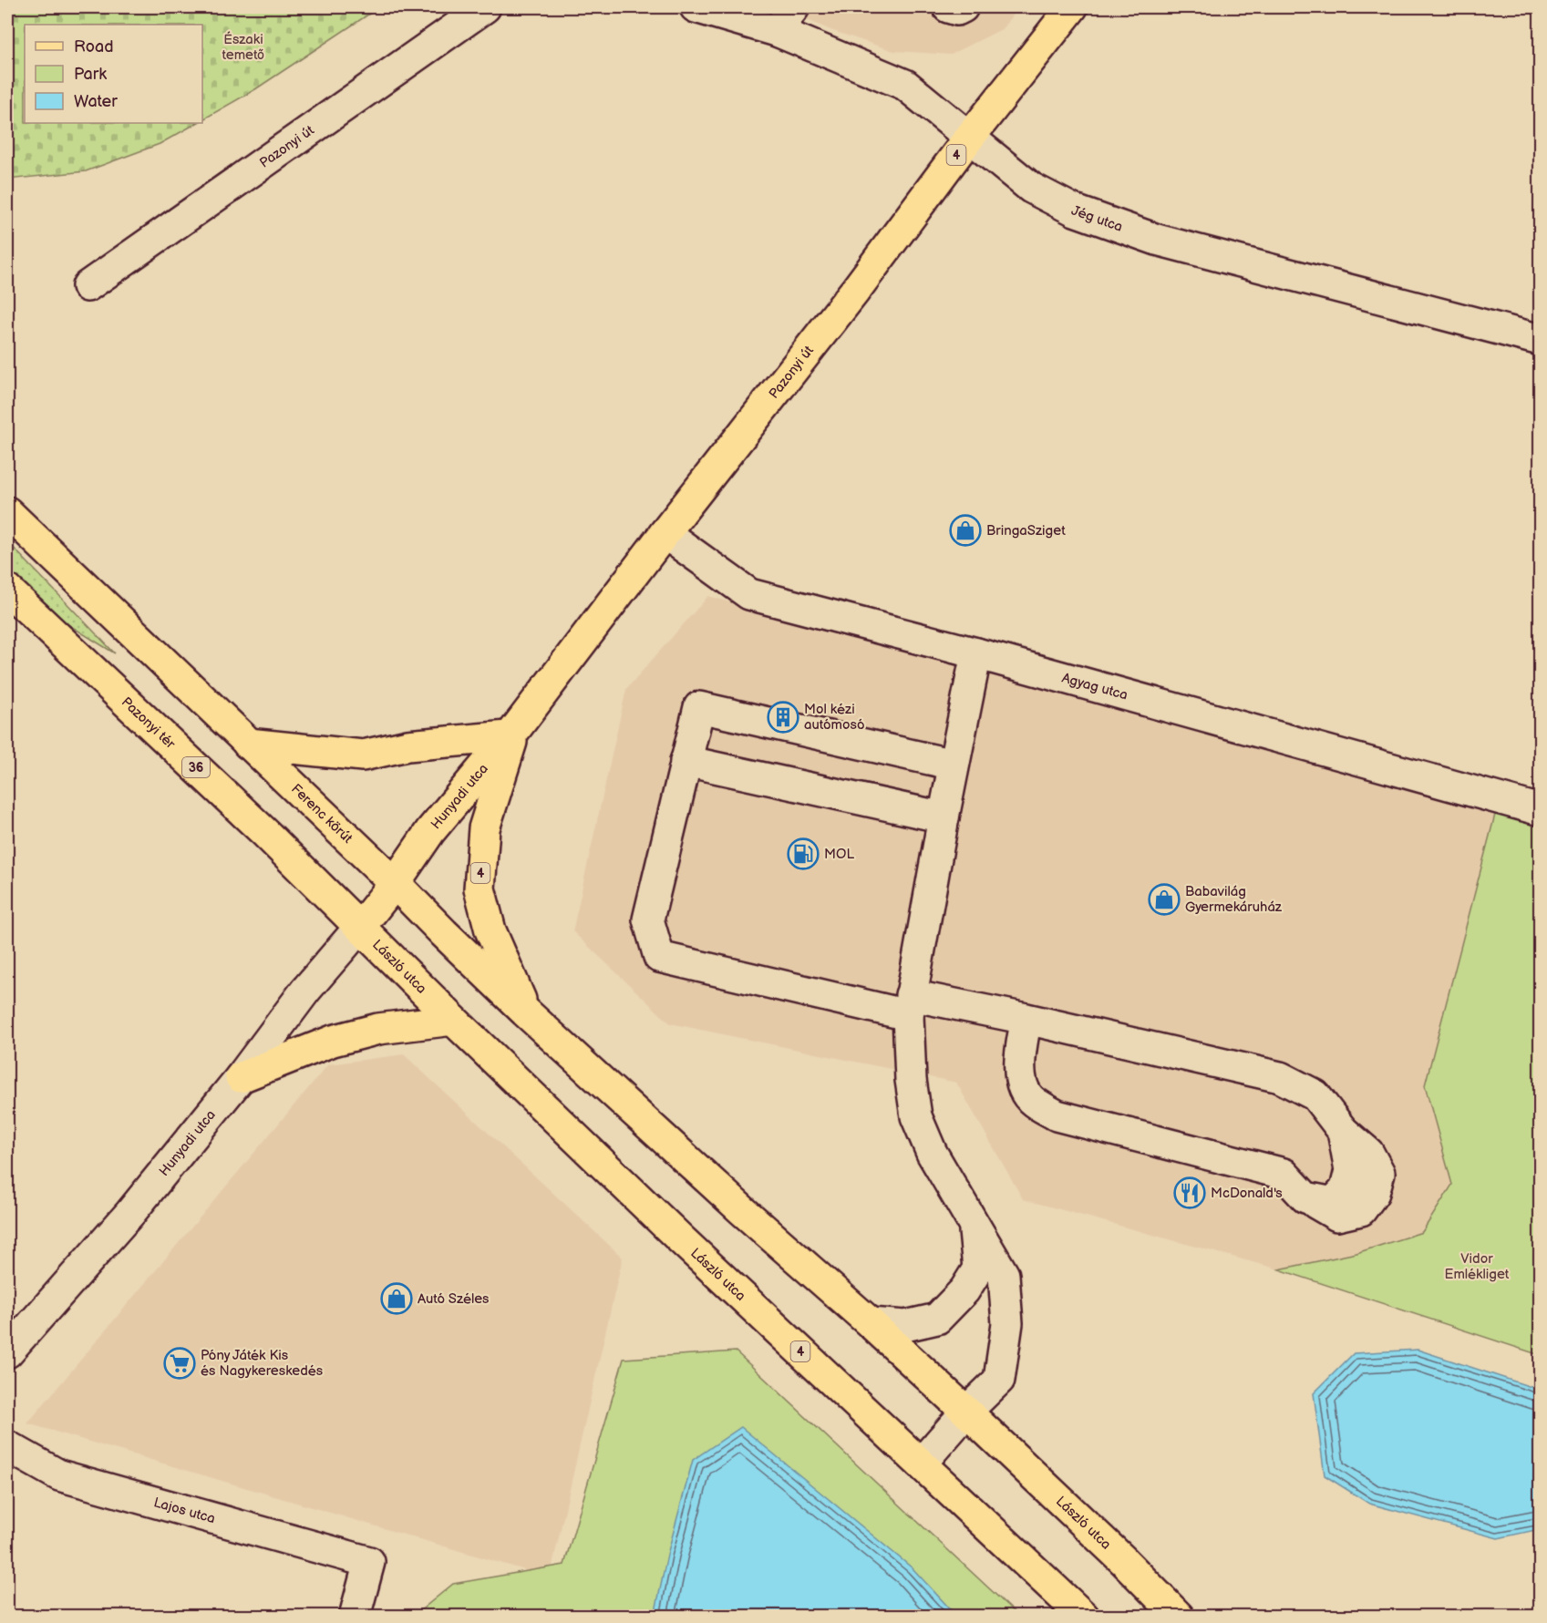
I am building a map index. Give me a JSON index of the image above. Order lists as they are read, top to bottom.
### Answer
{
  "streets": {
    "main road": [
      "Pazonyi út",
      "4",
      "Pazonyi tér",
      "36",
      "Hunyadi utca",
      "Ferenc körút",
      "László utca"
    ],
    "street": ["Jég utca", "Agyag utca", "Lajos utca"]
  },
  "crossings": [
    ["Pazonyi út", "4"],
    ["Pazonyi út", "Jég utca"],
    ["Pazonyi út", "Agyag utca"],
    ["Pazonyi út", "Hunyadi utca"],
    ["4", "Pazonyi tér"],
    ["4", "Hunyadi utca"],
    ["4", "Ferenc körút"],
    ["4", "László utca"],
    ["Pazonyi tér", "Hunyadi utca"],
    ["Pazonyi tér", "László utca"],
    ["Hunyadi utca", "Ferenc körút"],
    ["Hunyadi utca", "László utca"],
    ["Ferenc körút", "László utca"]
  ],
  "parks": ["Északi temető", "Vidor Emlékliget"],
  "places": {
    "shop": ["BringaSziget", "Babavilág Gyermekáruház", "Autó Széles"],
    "building": ["Mol kézi autómosó"],
    "fuel station": ["MOL"],
    "restaurant": ["McDonald's"],
    "supermarket": ["Póny Játék Kis és Nagykereskedés"]
  },
  "legend": ["Road", "Park", "Water"]
}
